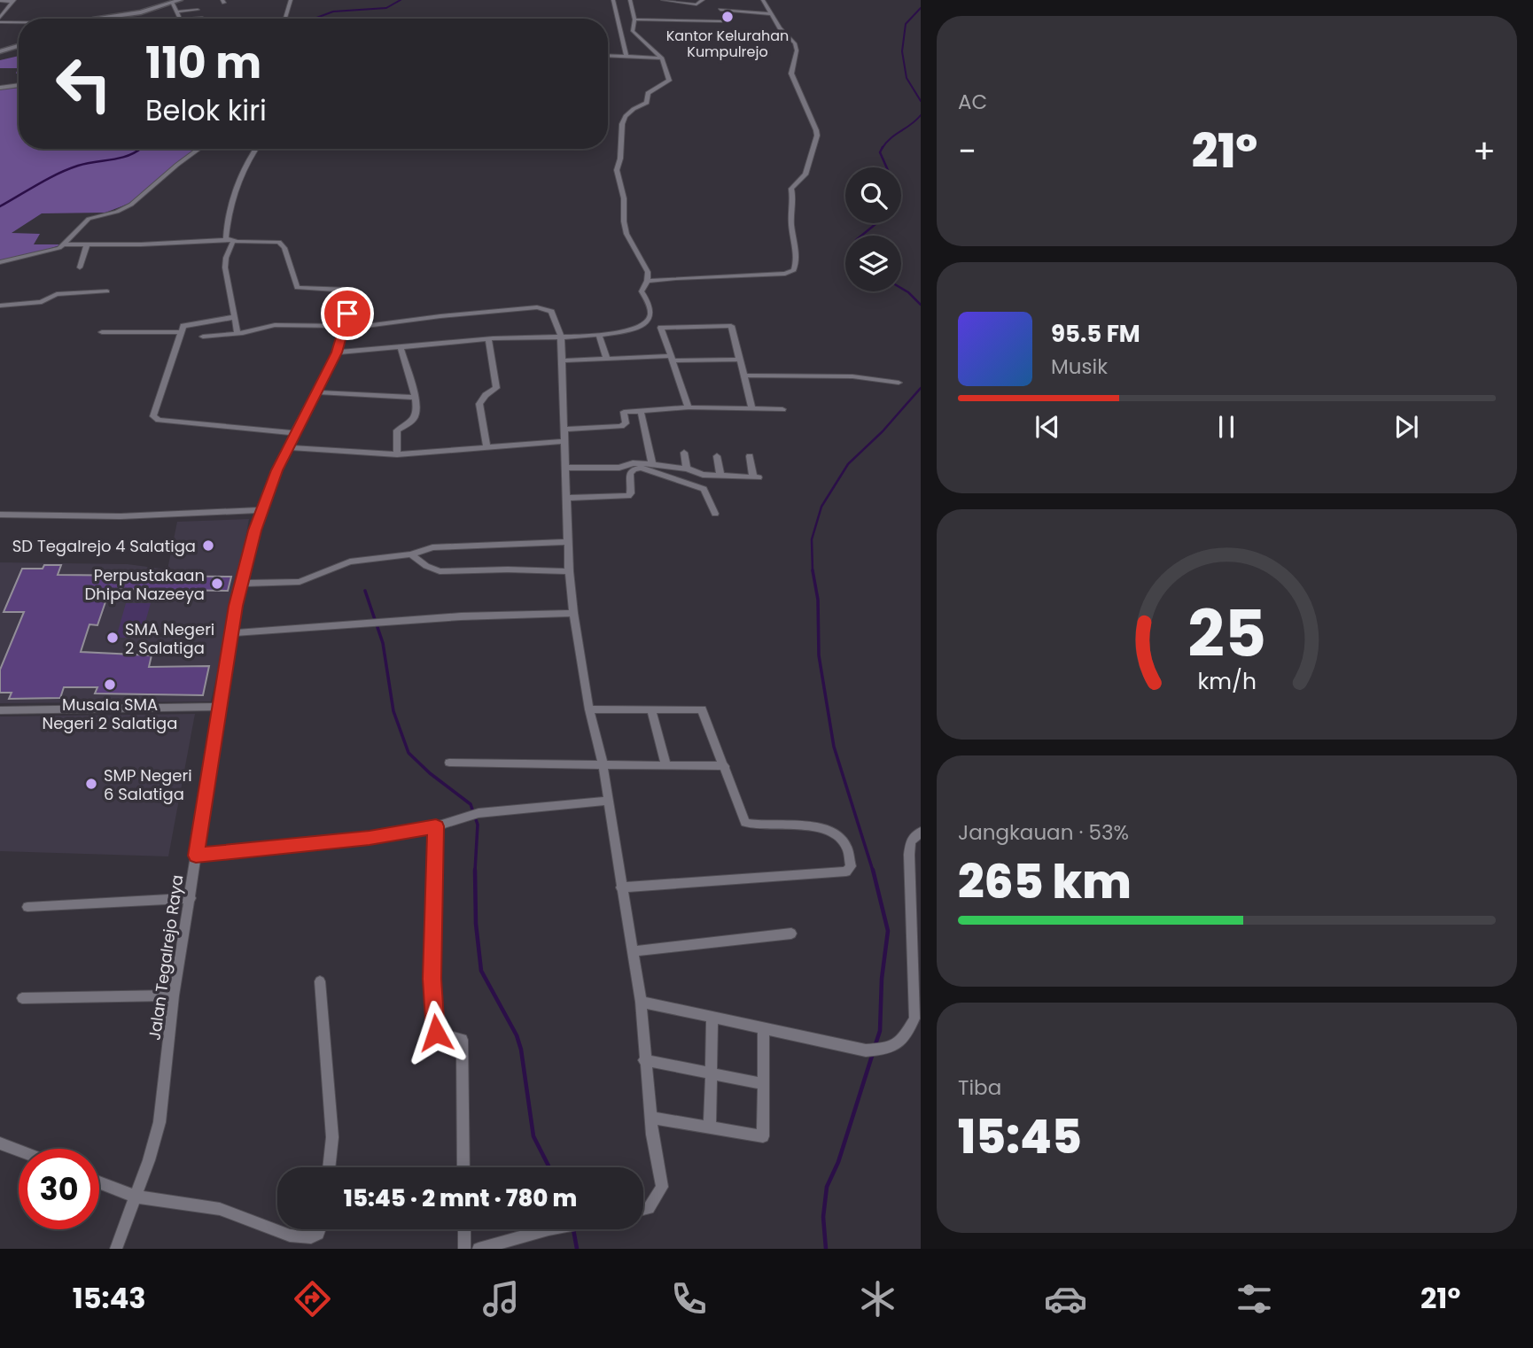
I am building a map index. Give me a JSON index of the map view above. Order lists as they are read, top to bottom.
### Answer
{
  "streets": {
    "street": ["Jalan Tegalrejo Raya"]
  },
  "places": [
    "Kantor Kelurahan Kumpulrejo",
    "SD Tegalrejo 4 Salatiga",
    "Perpustakaan Dhipa Nazeeya",
    "SMA Negeri 2 Salatiga",
    "Musala SMA Negeri 2 Salatiga",
    "SMP Negeri 6 Salatiga"
  ],
  "page": {
    "tile": [
      "AC",
      ["Jangkauan · 53%", "265 km"],
      ["Tiba", "15:45"]
    ],
    "turn": ["110 m", "Belok kiri"],
    "heat": ["−", "21°", "+"],
    "song": ["95.5 FM", "Musik"],
    "limit": "30",
    "trip": "15:45 · 2 mnt · 780 m",
    "tabs": ["15:43", "21°"],
    "gauge": ["25", "km/h"]
  }
}
